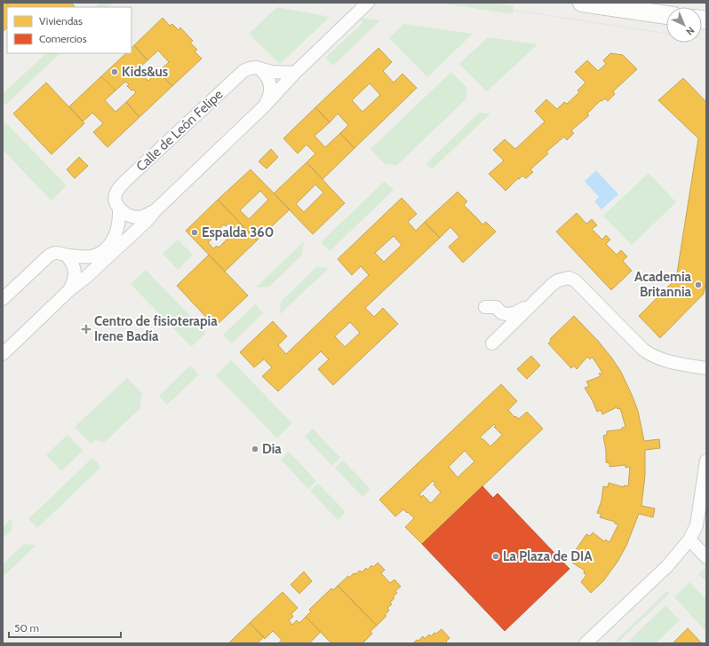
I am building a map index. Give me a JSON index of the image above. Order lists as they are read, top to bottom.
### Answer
{
  "streets": {
    "street": ["Calle de León Felipe"]
  },
  "places": {
    "other": [
      "Kids&us",
      "Espalda 360",
      "Academia Britannia",
      "Dia",
      "La Plaza de DIA"
    ],
    "health": ["Centro de fisioterapia Irene Badía"]
  },
  "legend": ["Viviendas", "Comercios"],
  "scale_bar": "50 m",
  "north": "bottom right"
}
